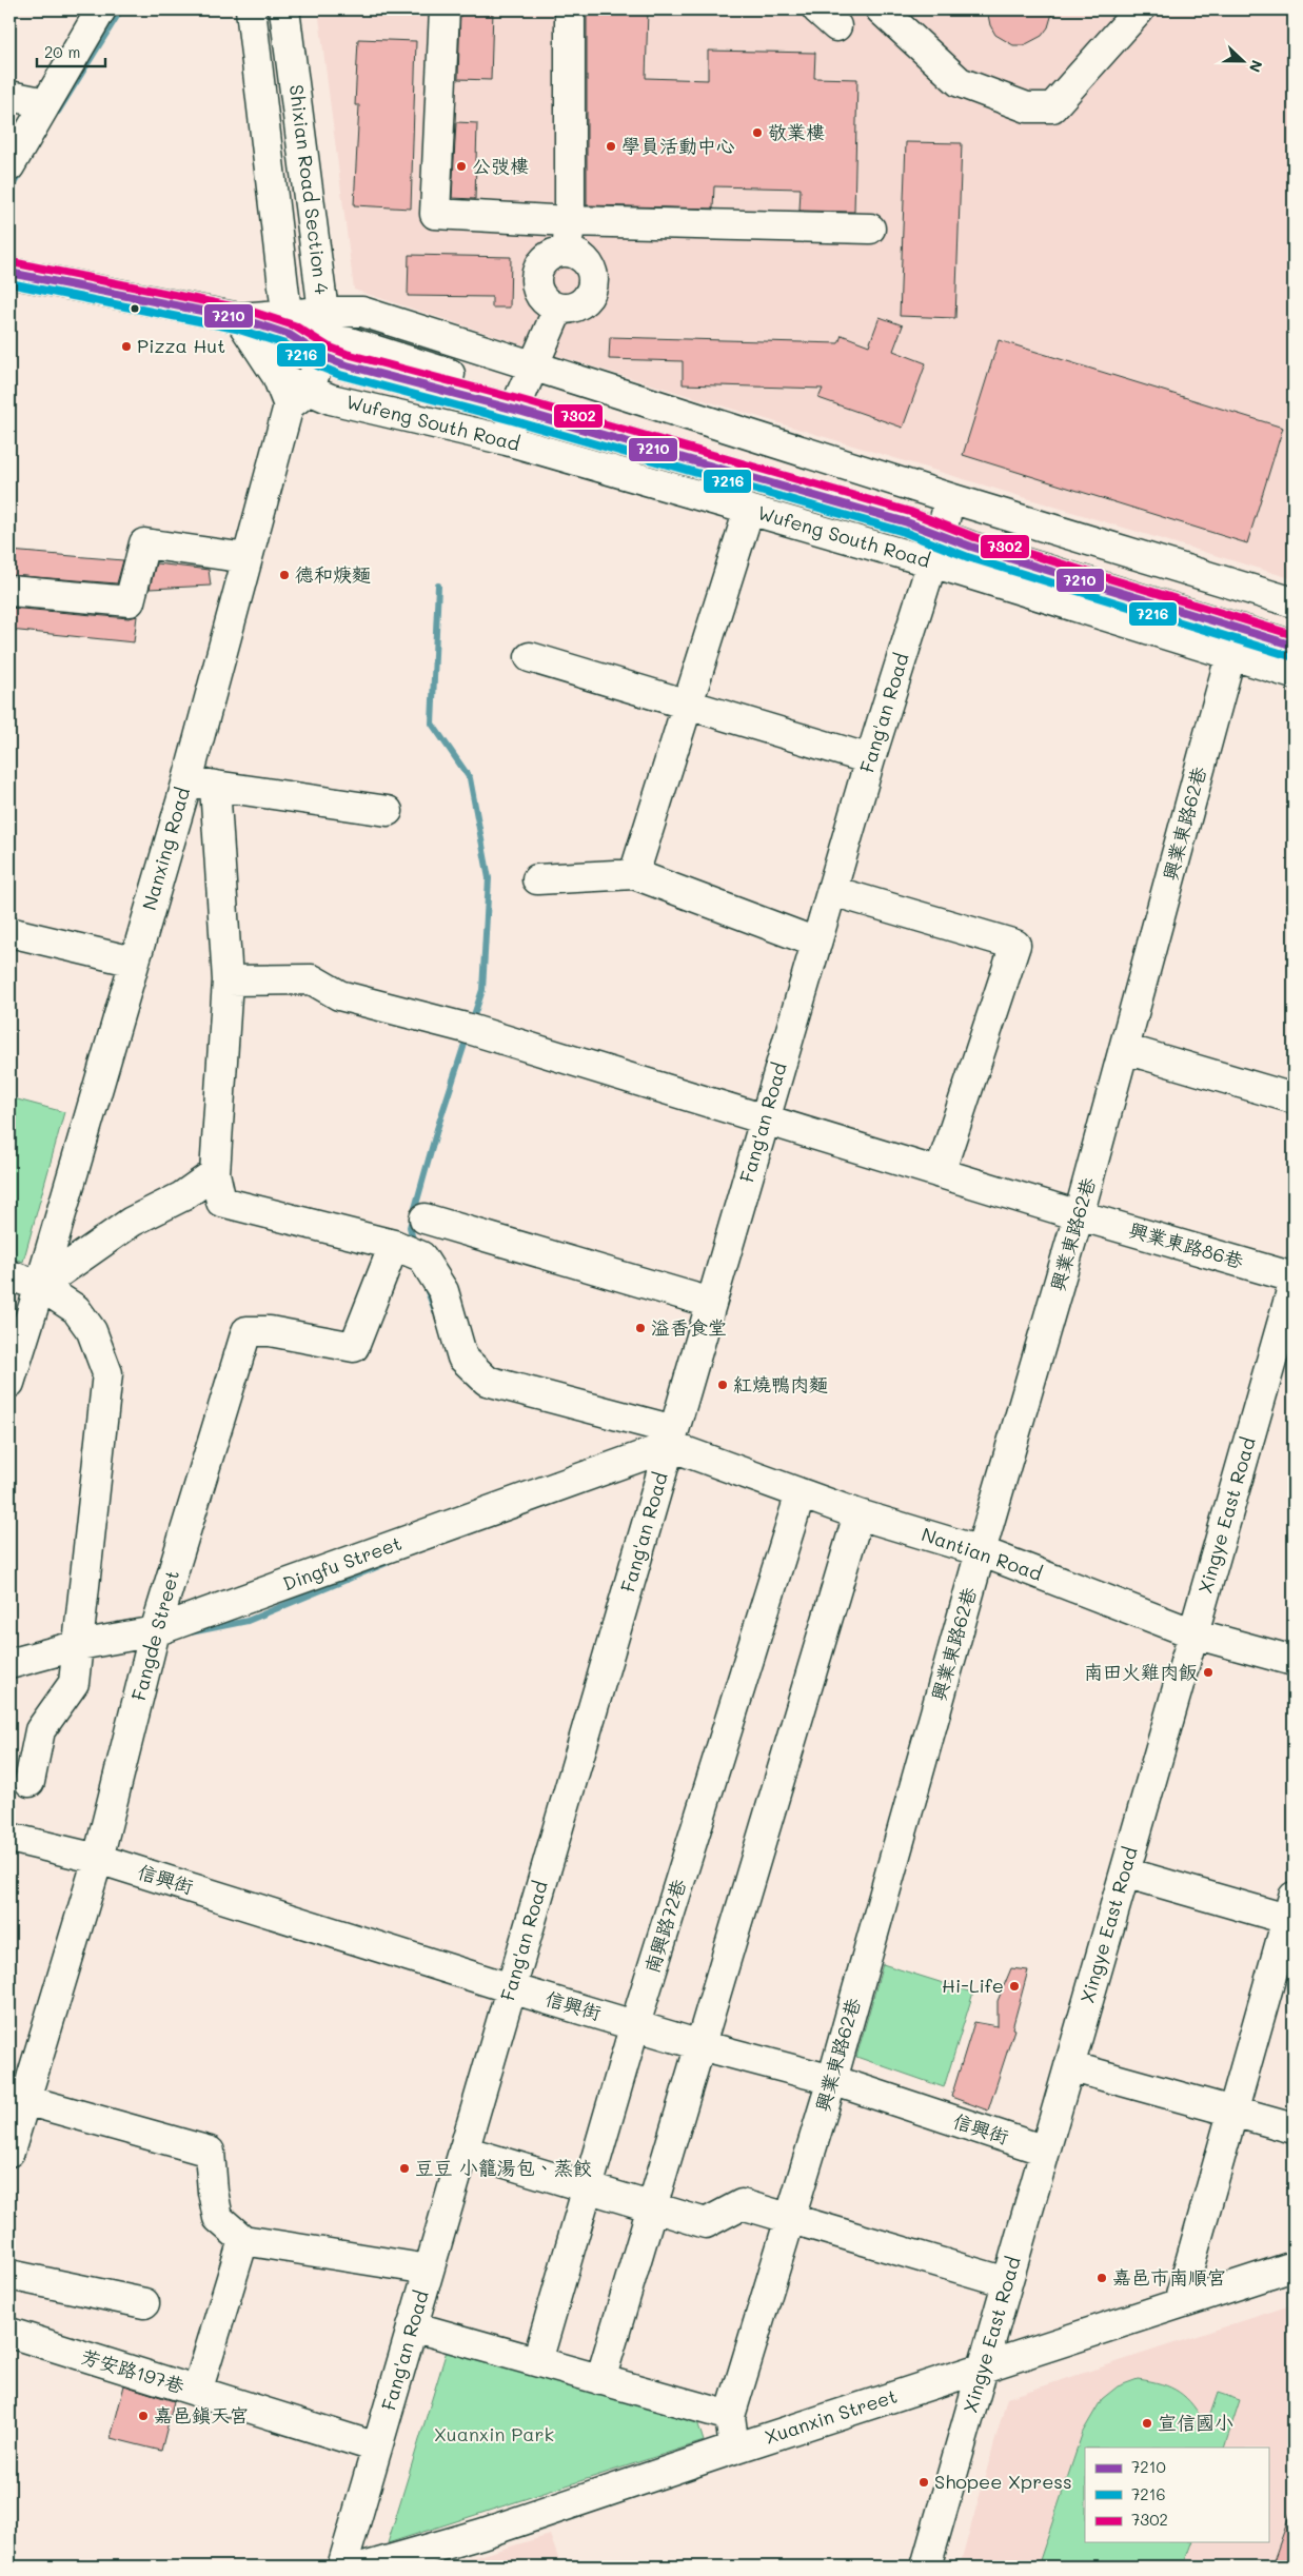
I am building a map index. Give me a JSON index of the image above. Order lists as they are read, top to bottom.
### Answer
{
  "streets": {
    "street": [
      "Shixian Road Section 4",
      "Wufeng South Road",
      "Fang'an Road",
      "興業東路62巷",
      "Nanxing Road",
      "興業東路86巷",
      "Xingye East Road",
      "Nantian Road",
      "Dingfu Street",
      "Fangde Street",
      "信興街",
      "南興路72巷",
      "芳安路197巷",
      "Xuanxin Street"
    ]
  },
  "crossings": [
    ["Shixian Road Section 4", "Wufeng South Road"],
    ["Shixian Road Section 4", "Nanxing Road"],
    ["Wufeng South Road", "Fang'an Road"],
    ["Wufeng South Road", "興業東路62巷"],
    ["Wufeng South Road", "Nanxing Road"],
    ["Fang'an Road", "興業東路86巷"],
    ["Fang'an Road", "Nantian Road"],
    ["Fang'an Road", "Dingfu Street"],
    ["Fang'an Road", "信興街"],
    ["Fang'an Road", "芳安路197巷"],
    ["興業東路62巷", "興業東路86巷"],
    ["興業東路62巷", "Nantian Road"],
    ["興業東路62巷", "信興街"],
    ["興業東路62巷", "Xuanxin Street"],
    ["Xingye East Road", "Nantian Road"],
    ["Xingye East Road", "信興街"],
    ["Xingye East Road", "Xuanxin Street"],
    ["Nantian Road", "Dingfu Street"],
    ["Nantian Road", "Fangde Street"],
    ["Nantian Road", "南興路72巷"],
    ["Dingfu Street", "Fangde Street"],
    ["Fangde Street", "信興街"],
    ["信興街", "南興路72巷"]
  ],
  "parks": ["Xuanxin Park"],
  "places": [
    "敬業樓",
    "學員活動中心",
    "公弢樓",
    "Pizza Hut",
    "德和焿麵",
    "溢香食堂",
    "紅燒鴨肉麵",
    "南田火雞肉飯",
    "Hi-Life",
    "豆豆 小籠湯包、蒸餃",
    "嘉邑市南順宮",
    "嘉邑鎮天宮",
    "宣信國小",
    "Shopee Xpress"
  ],
  "lines": ["transit line 7302", "transit line 7210", "transit line 7216"],
  "legend": ["7210", "7216", "7302"],
  "scale_bar": "20 m",
  "north": "right"
}
